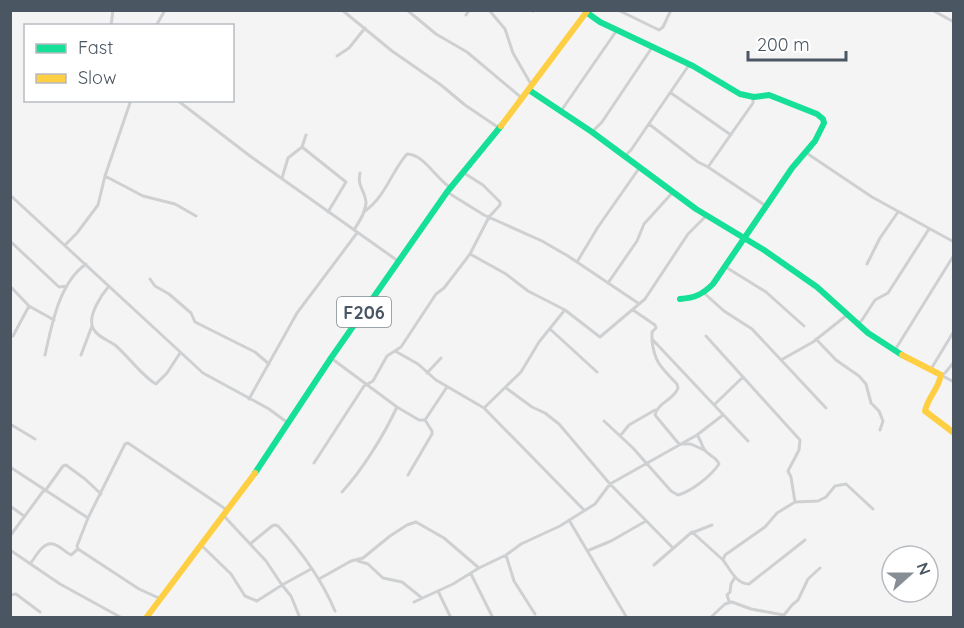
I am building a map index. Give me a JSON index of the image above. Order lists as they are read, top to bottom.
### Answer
{
  "streets": {
    "street": ["F206"]
  },
  "legend": ["Fast", "Slow"],
  "scale_bar": "200 m",
  "north": "right"
}
